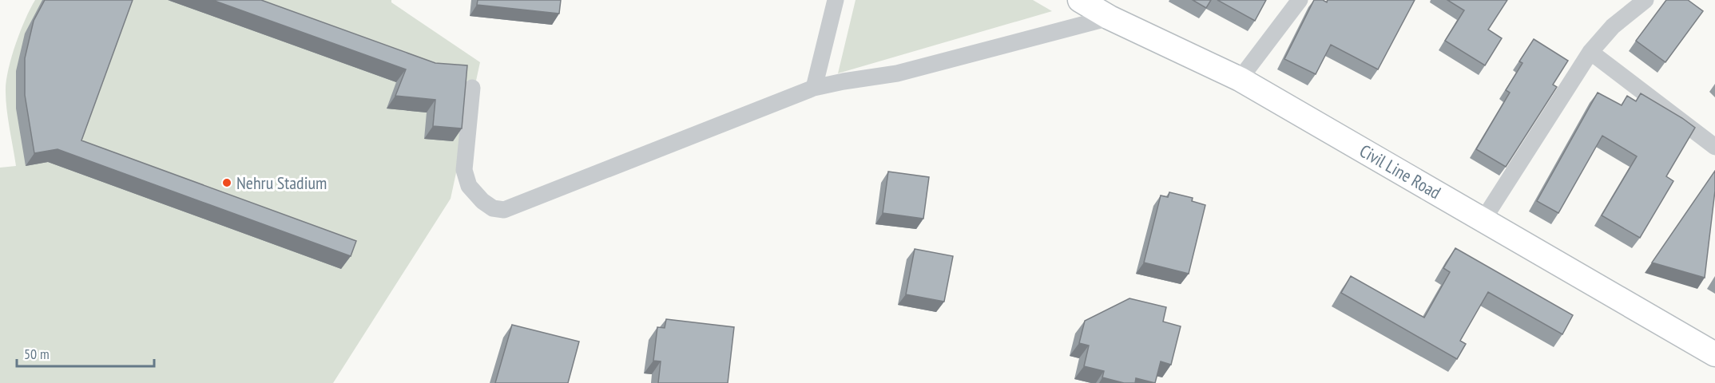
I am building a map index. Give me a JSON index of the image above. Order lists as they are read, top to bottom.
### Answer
{
  "streets": {
    "street": ["Civil Line Road"]
  },
  "places": ["Nehru Stadium"],
  "scale_bar": "50 m"
}
